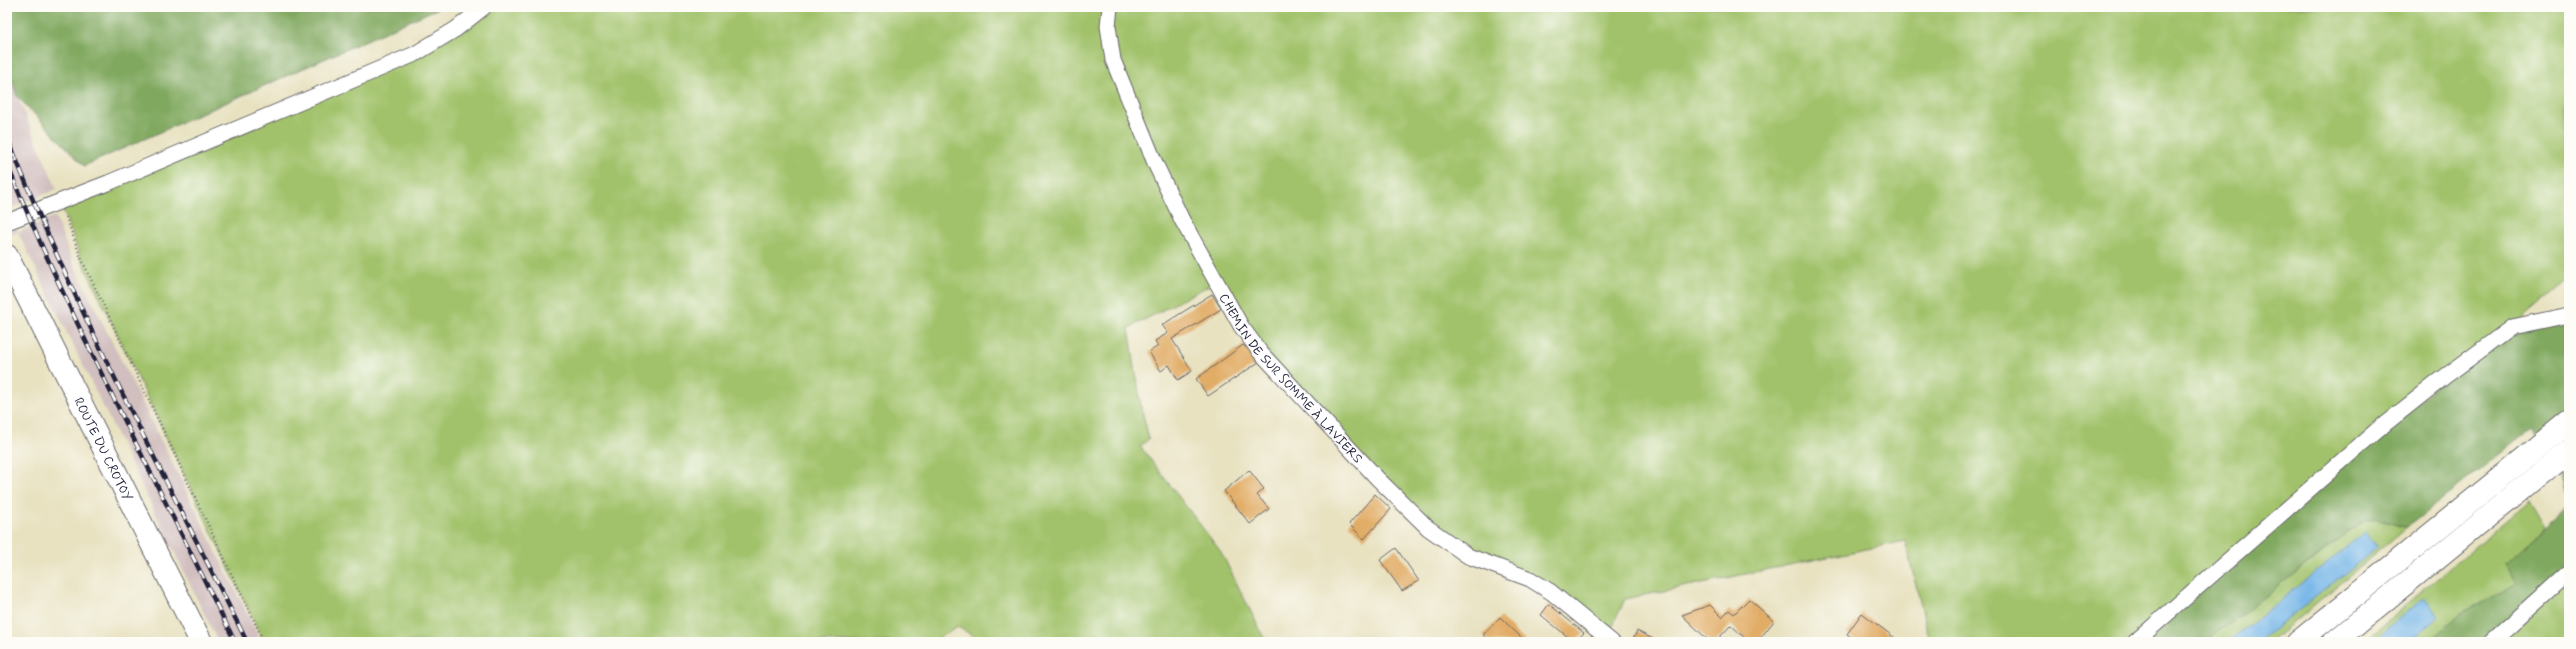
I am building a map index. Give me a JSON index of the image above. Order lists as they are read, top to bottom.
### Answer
{
  "streets": {
    "main road": ["ROUTE DU CROTOY"],
    "street": ["CHEMIN DE SUR SOMME À LAVIERS"]
  }
}
